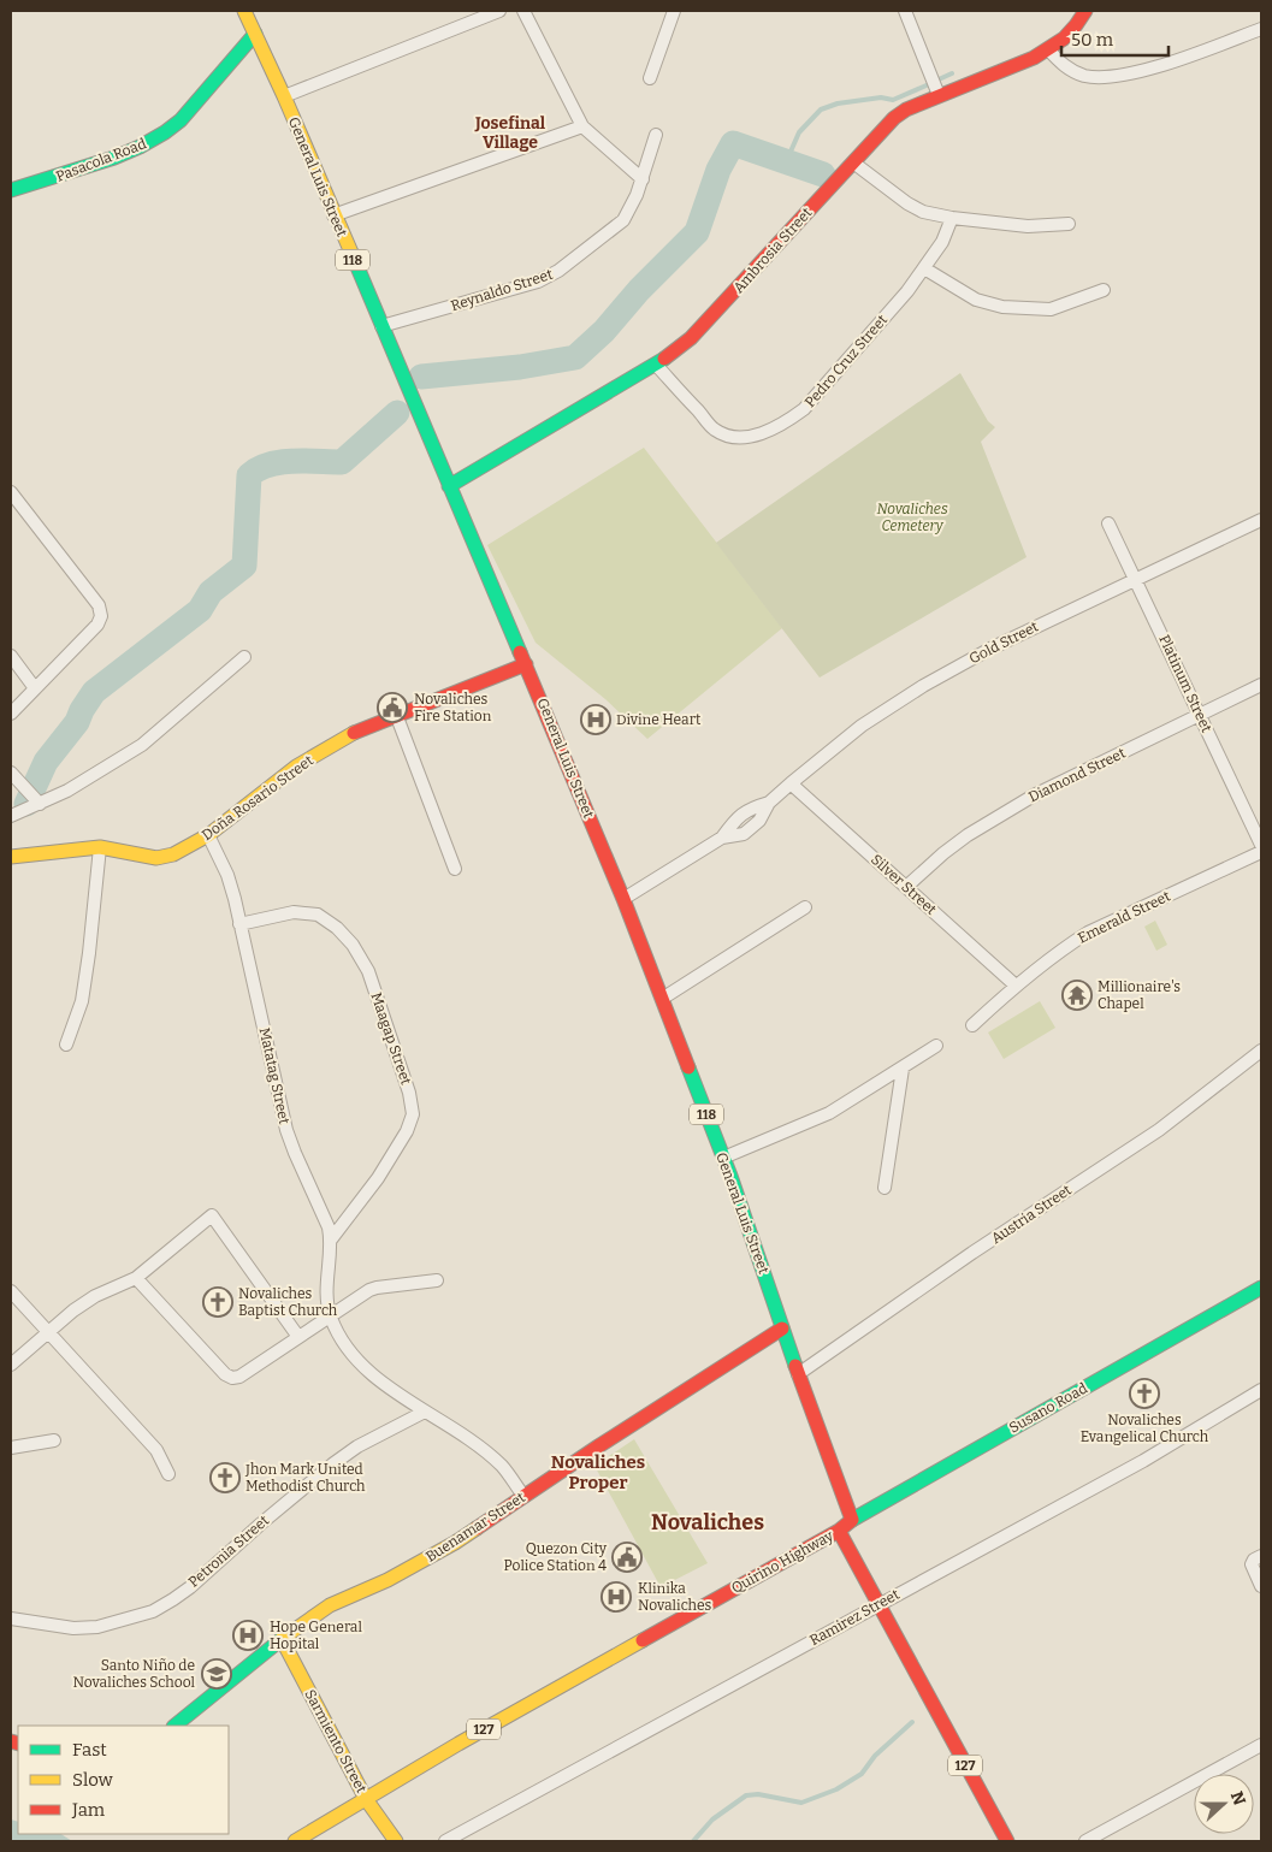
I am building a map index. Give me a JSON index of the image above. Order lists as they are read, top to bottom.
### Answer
{
  "streets": {
    "main road": [
      "Pasacola Road",
      "General Luis Street",
      "Ambrosia Street",
      "118",
      "Doña Rosario Street",
      "Susano Road",
      "Buenamar Street",
      "Quirino Highway",
      "127",
      "Sarmiento Street"
    ],
    "street": [
      "Reynaldo Street",
      "Pedro Cruz Street",
      "Gold Street",
      "Platinum Street",
      "Diamond Street",
      "Silver Street",
      "Emerald Street",
      "Maagap Street",
      "Matatag Street",
      "Austria Street",
      "Petronia Street",
      "Ramirez Street"
    ]
  },
  "crossings": [
    ["Pasacola Road", "General Luis Street"],
    ["General Luis Street", "Ambrosia Street"],
    ["General Luis Street", "Reynaldo Street"],
    ["General Luis Street", "Gold Street"],
    ["General Luis Street", "Doña Rosario Street"],
    ["General Luis Street", "Austria Street"],
    ["General Luis Street", "Susano Road"],
    ["General Luis Street", "Buenamar Street"],
    ["Ambrosia Street", "Pedro Cruz Street"],
    ["Gold Street", "Platinum Street"],
    ["Gold Street", "Silver Street"],
    ["Platinum Street", "Diamond Street"],
    ["Diamond Street", "Silver Street"],
    ["Doña Rosario Street", "Matatag Street"],
    ["Silver Street", "Emerald Street"],
    ["Maagap Street", "Matatag Street"],
    ["Matatag Street", "Buenamar Street"],
    ["Matatag Street", "Petronia Street"],
    ["Susano Road", "Quirino Highway"],
    ["Buenamar Street", "Sarmiento Street"],
    ["Quirino Highway", "Ramirez Street"],
    ["Quirino Highway", "Sarmiento Street"]
  ],
  "districts": ["Josefinal Village", "Novaliches Proper", "Novaliches"],
  "parks": ["Novaliches Cemetery"],
  "places": {
    "public building": ["Novaliches Fire Station", "Quezon City Police Station 4"],
    "hospital": ["Divine Heart", "Klinika Novaliches", "Hope General Hopital"],
    "temple": ["Millionaire's Chapel"],
    "church": ["Novaliches Baptist Church", "Novaliches Evangelical Church", "Jhon Mark United Methodist Church"],
    "school or university": ["Santo Niño de Novaliches School"]
  },
  "legend": ["Fast", "Slow", "Jam"],
  "scale_bar": "50 m",
  "north": "right"
}
